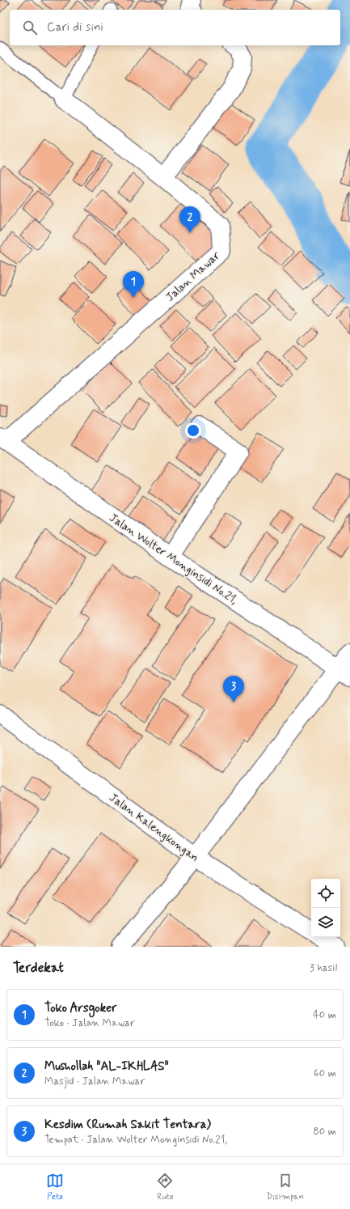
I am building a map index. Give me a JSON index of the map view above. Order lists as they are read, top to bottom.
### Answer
{
  "streets": {
    "main road": ["Jalan Mawar", "Jalan Wolter Monginsidi No.21,", "Jalan Kalengkongan"]
  },
  "crossings": [
    ["Jalan Mawar", "Jalan Wolter Monginsidi No.21,"]
  ],
  "page": {
    "search": "Cari di sini",
    "pins": ["2", "1", "3"],
    "heading": ["Terdekat", "3 hasil"],
    "list": [
      {
        "mark": "1",
        "name": "Toko Arsgoker",
        "note": "Toko · Jalan Mawar",
        "value": "40 m"
      },
      {
        "mark": "2",
        "name": "Mushollah \"AL-IKHLAS\"",
        "note": "Masjid · Jalan Mawar",
        "value": "60 m"
      },
      {
        "mark": "3",
        "name": "Kesdim (Rumah Sakit Tentara)",
        "note": "Tempat · Jalan Wolter Monginsidi No.21,",
        "value": "80 m"
      }
    ],
    "nav": ["Peta", "Rute", "Disimpan"]
  }
}
